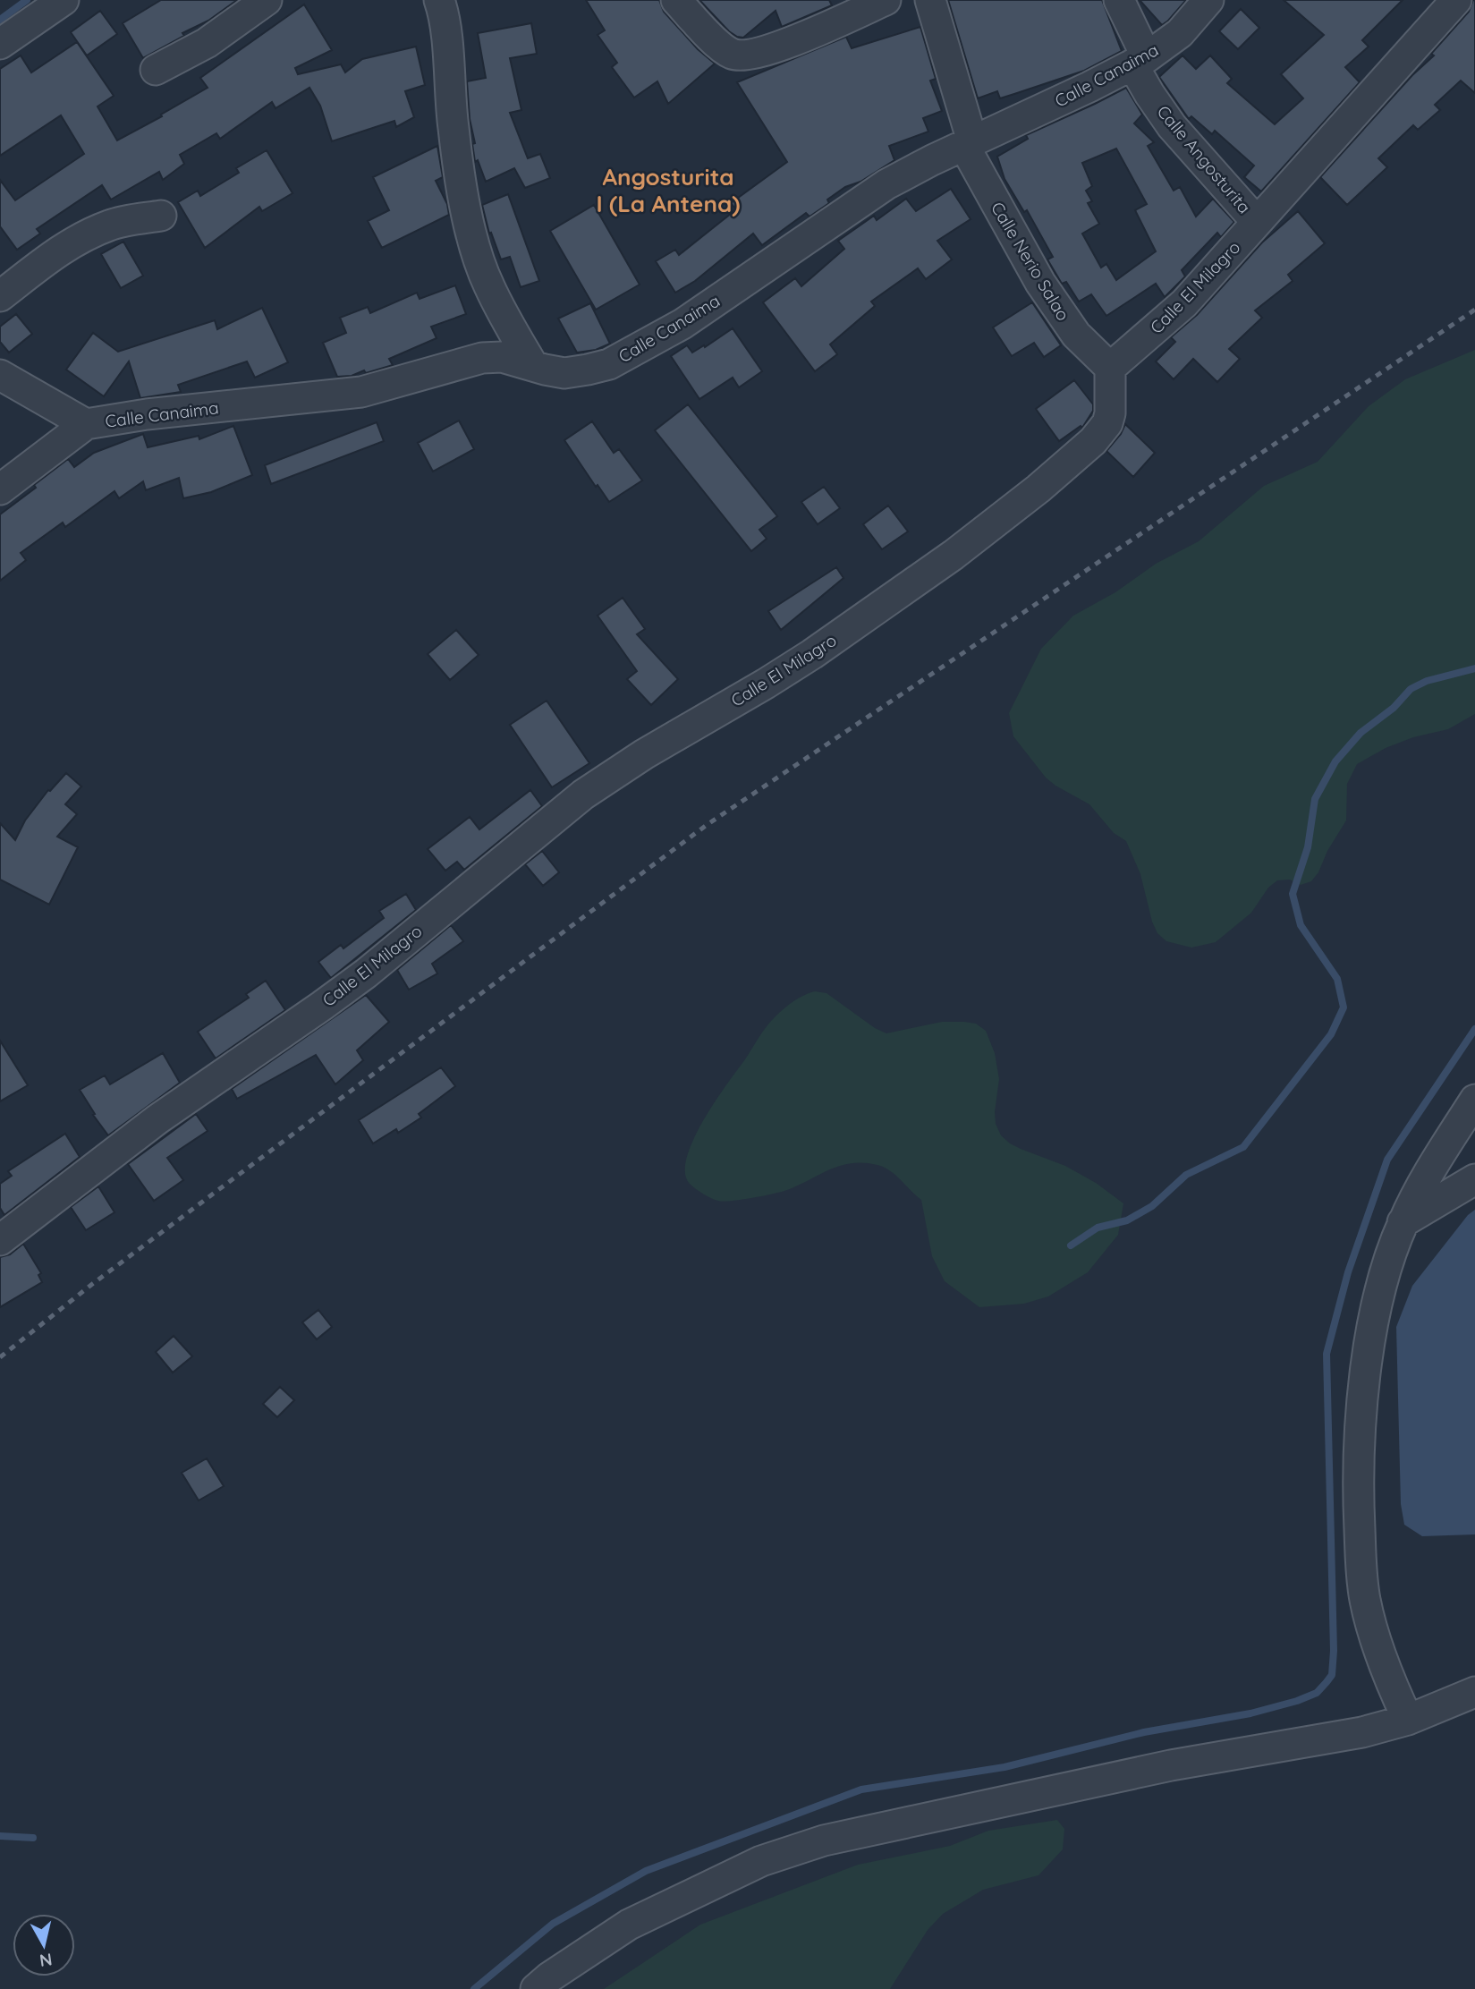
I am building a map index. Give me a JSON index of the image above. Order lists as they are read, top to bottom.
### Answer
{
  "streets": {
    "street": [
      "Calle Canaima",
      "Calle Angosturita",
      "Calle Nerio Salao",
      "Calle El Milagro"
    ]
  },
  "crossings": [
    ["Calle Canaima", "Calle Angosturita"],
    ["Calle Canaima", "Calle Nerio Salao"],
    ["Calle Angosturita", "Calle El Milagro"],
    ["Calle Nerio Salao", "Calle El Milagro"]
  ],
  "districts": ["Angosturita I (La Antena)"],
  "north": "bottom"
}
